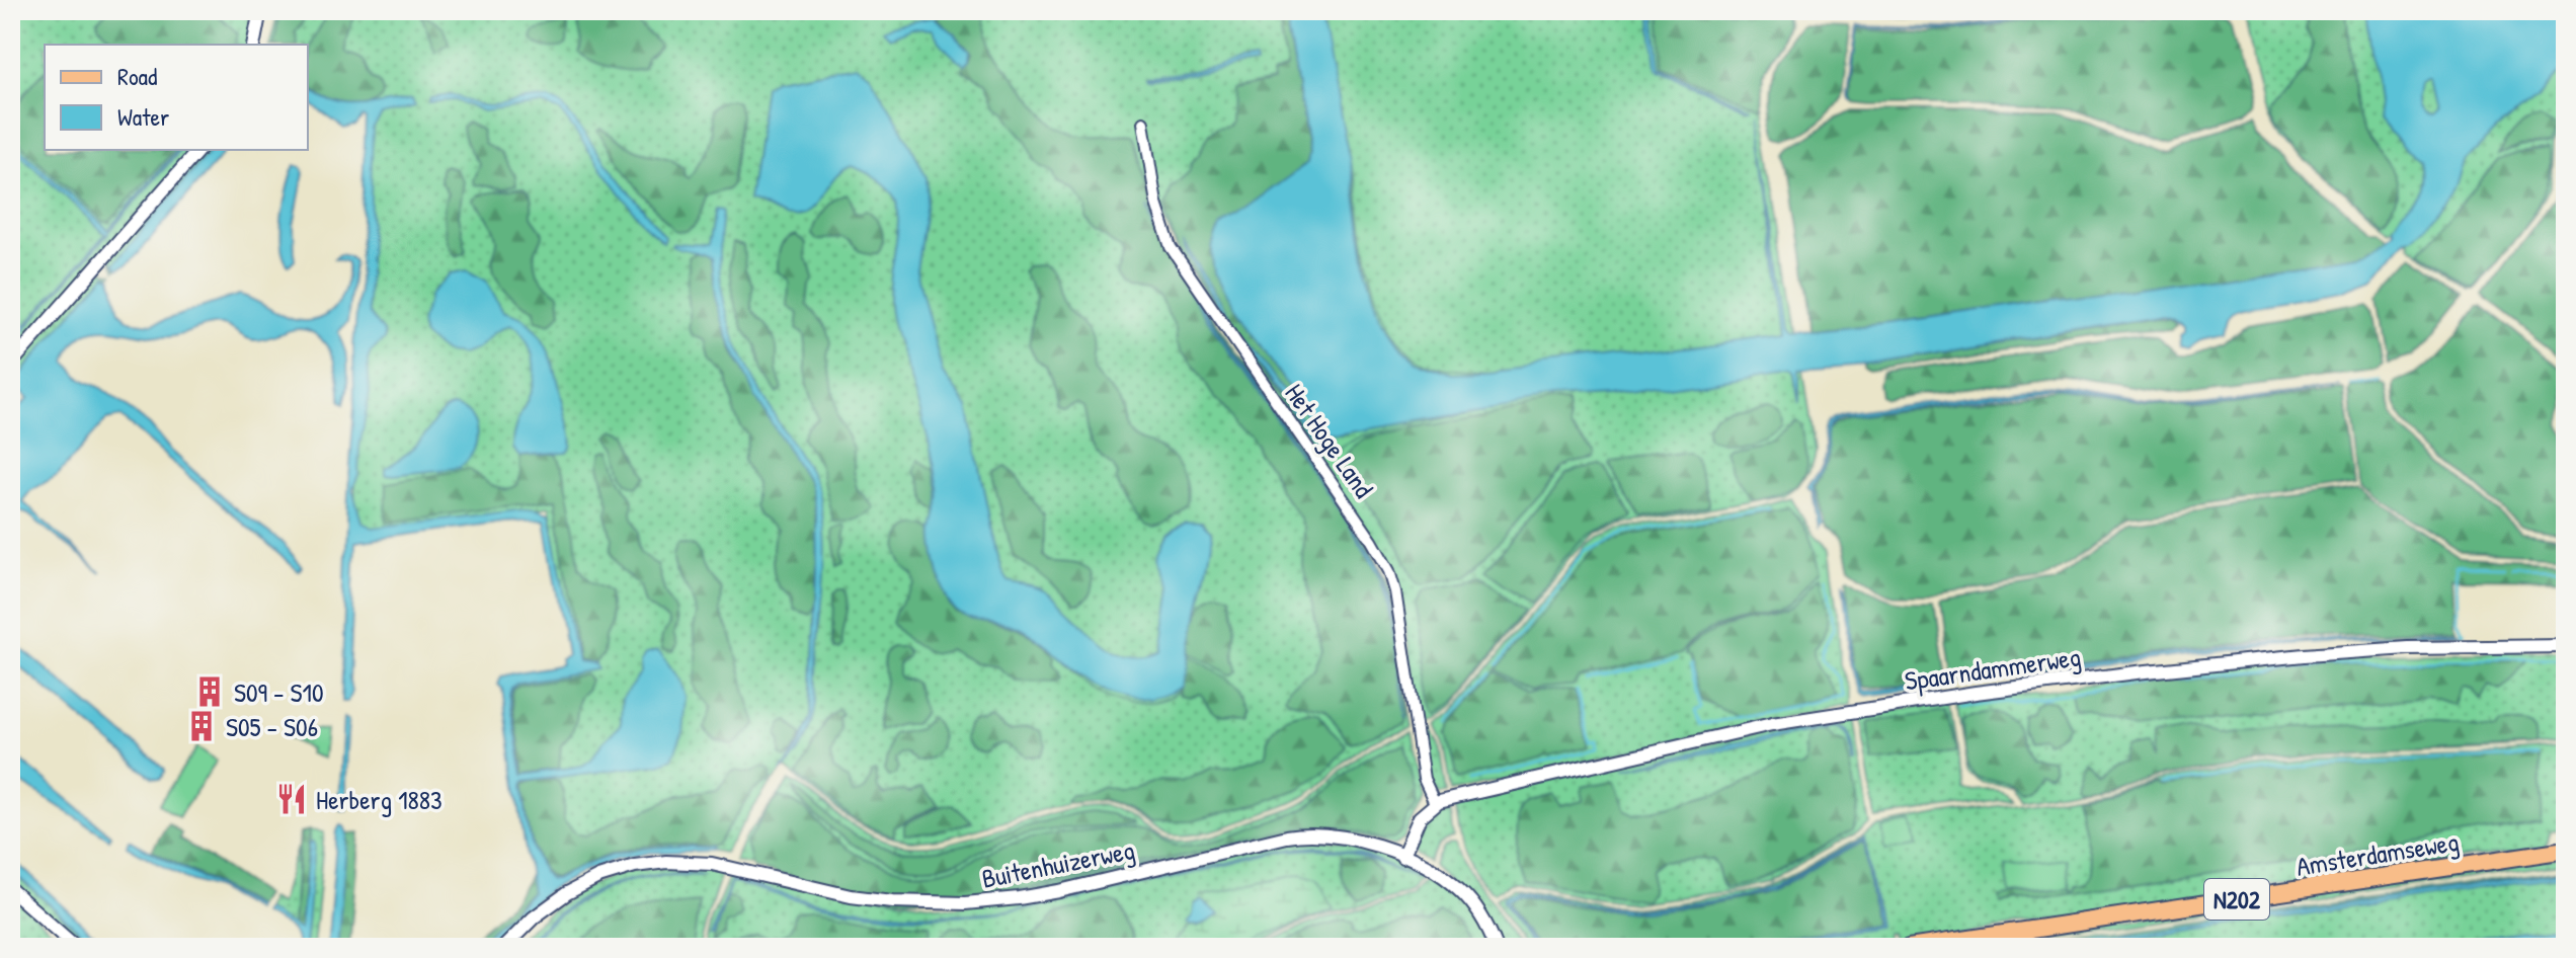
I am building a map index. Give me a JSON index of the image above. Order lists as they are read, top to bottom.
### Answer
{
  "streets": {
    "main road": ["Amsterdamseweg", "N202"],
    "street": ["Het Hoge Land", "Spaarndammerweg", "Buitenhuizerweg"]
  },
  "crossings": [
    ["Het Hoge Land", "Spaarndammerweg"]
  ],
  "places": {
    "building": ["S09 - S10", "S05 - S06"],
    "restaurant": ["Herberg 1883"]
  },
  "legend": ["Road", "Water"]
}
